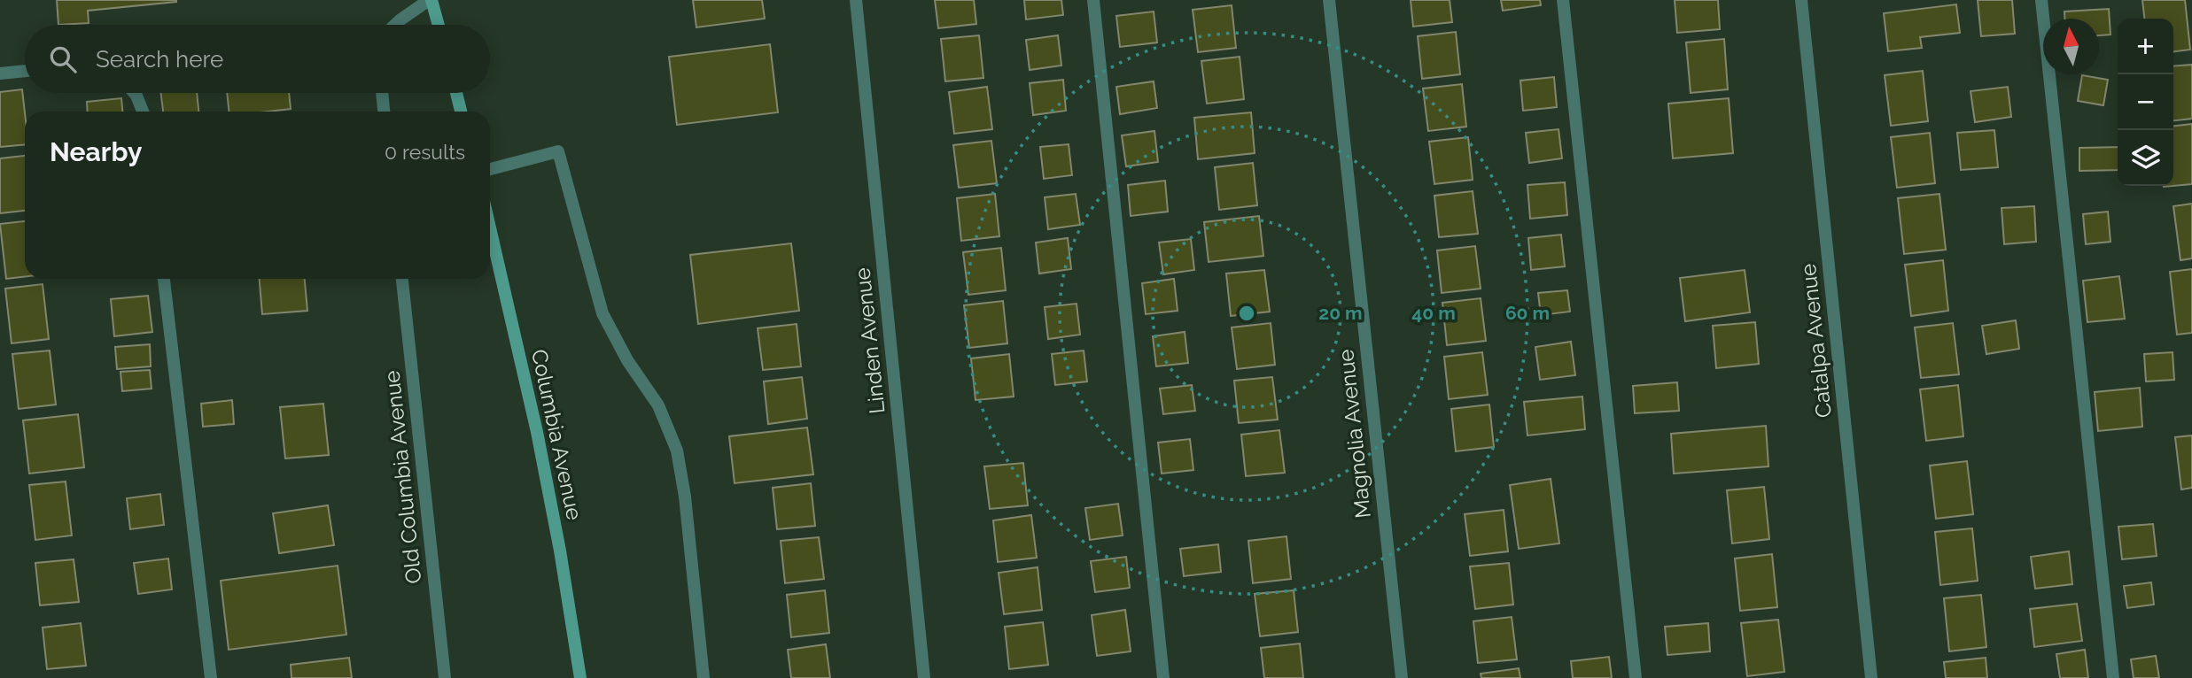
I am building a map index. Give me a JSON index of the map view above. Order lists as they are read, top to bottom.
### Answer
{
  "streets": {
    "street": [
      "Linden Avenue",
      "Catalpa Avenue",
      "Magnolia Avenue",
      "Columbia Avenue",
      "Old Columbia Avenue"
    ]
  },
  "north": "top",
  "page": {
    "map_buttons": ["+", "−"],
    "search": "Search here",
    "heading": ["Nearby", "0 results"]
  },
  "rings": ["20 m", "40 m", "60 m"]
}
